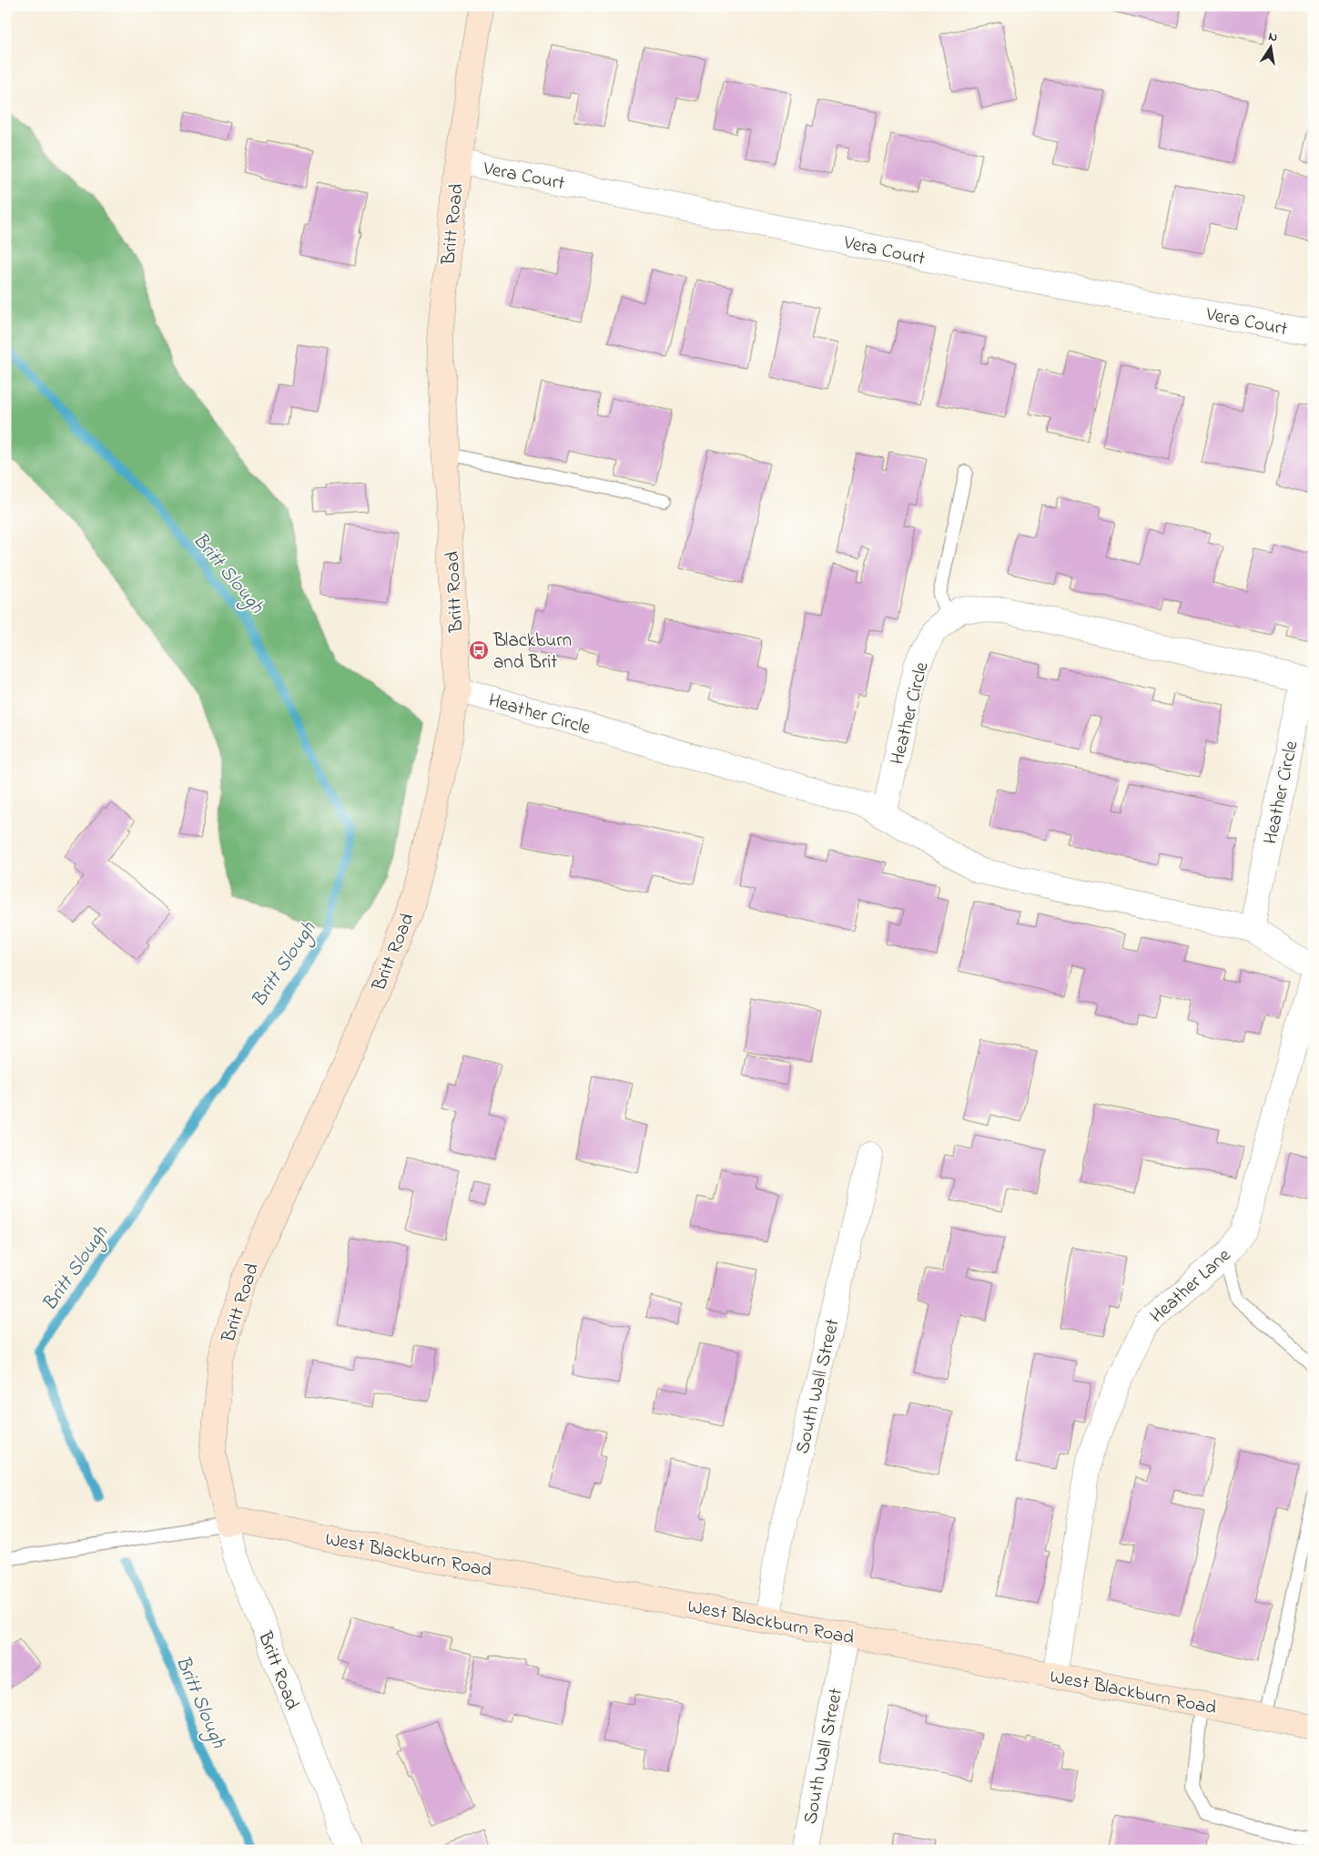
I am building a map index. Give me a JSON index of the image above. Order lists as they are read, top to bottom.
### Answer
{
  "streets": {
    "street": [
      "Vera Court",
      "Britt Road",
      "Heather Circle",
      "Heather Lane",
      "South Wall Street",
      "West Blackburn Road"
    ]
  },
  "crossings": [
    ["Vera Court", "Britt Road"],
    ["Britt Road", "Heather Circle"],
    ["Britt Road", "West Blackburn Road"],
    ["Heather Lane", "West Blackburn Road"],
    ["South Wall Street", "West Blackburn Road"]
  ],
  "water": ["Britt Slough"],
  "places": {
    "bus stop": ["Blackburn and Brit"]
  },
  "north": "top"
}
